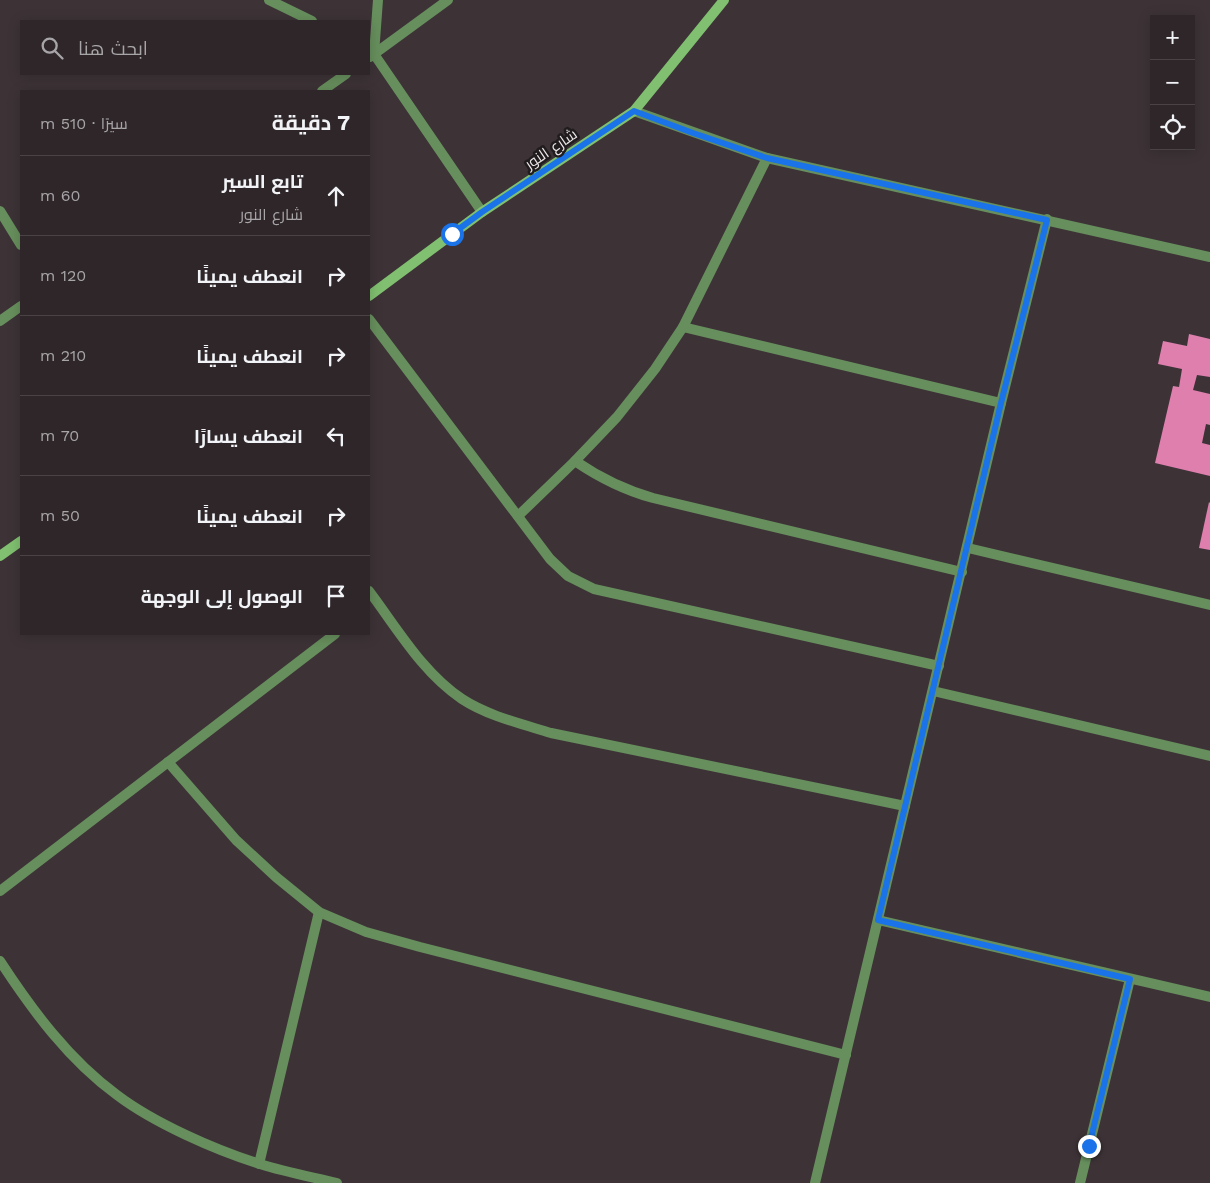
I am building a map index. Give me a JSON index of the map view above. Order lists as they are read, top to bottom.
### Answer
{
  "streets": {
    "street": ["شارع النور"]
  },
  "page": {
    "map_buttons": ["+", "−"],
    "search": "ابحث هنا",
    "heading": ["7 دقيقة", "سيرًا · 510 m"],
    "list": [
      ["تابع السير", "شارع النور", "60 m"],
      ["انعطف يمينًا", "120 m"],
      ["انعطف يمينًا", "210 m"],
      ["انعطف يسارًا", "70 m"],
      ["انعطف يمينًا", "50 m"],
      "الوصول إلى الوجهة"
    ]
  }
}
